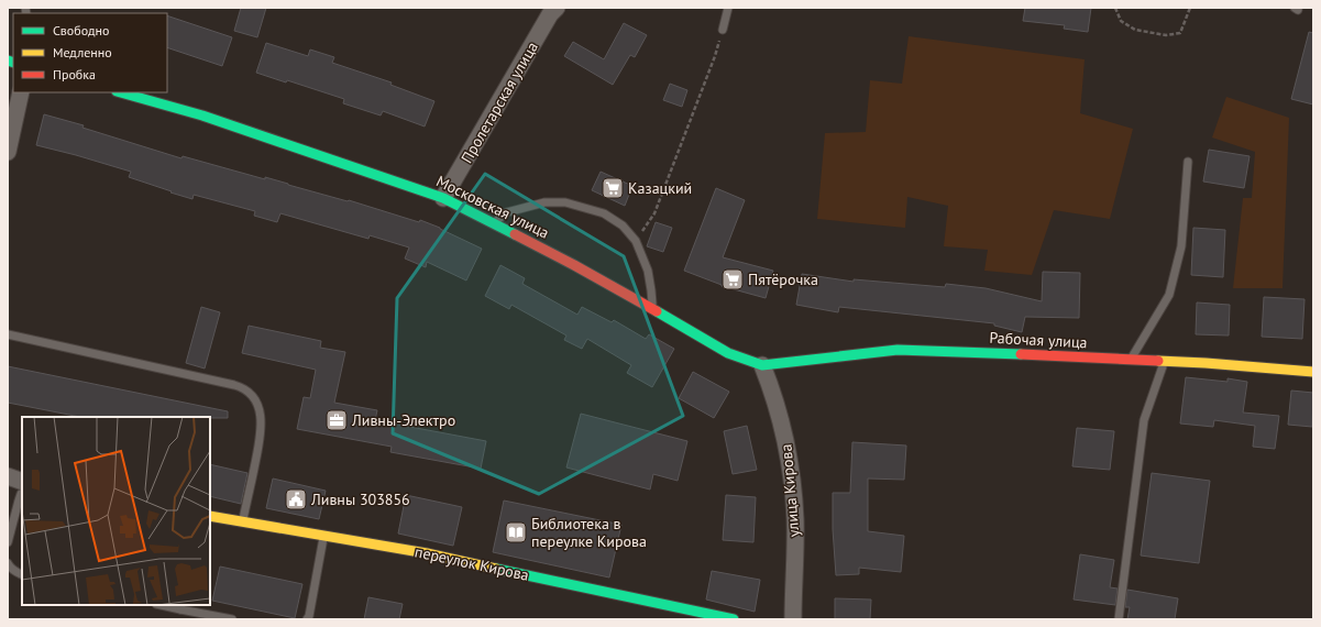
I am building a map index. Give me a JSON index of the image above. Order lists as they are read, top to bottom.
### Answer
{
  "streets": {
    "street": [
      "Пролетарская улица",
      "Московская улица",
      "Рабочая улица",
      "улица Кирова",
      "переулок Кирова"
    ]
  },
  "crossings": [
    ["Пролетарская улица", "Московская улица"],
    ["Московская улица", "Рабочая улица"],
    ["Московская улица", "улица Кирова"],
    ["Рабочая улица", "улица Кирова"]
  ],
  "places": {
    "supermarket": ["Казацкий", "Пятёрочка"],
    "office": ["Ливны-Электро"],
    "public building": ["Ливны 303856"],
    "library": ["Библиотека в переулке Кирова"]
  },
  "legend": ["Свободно", "Медленно", "Пробка"]
}
